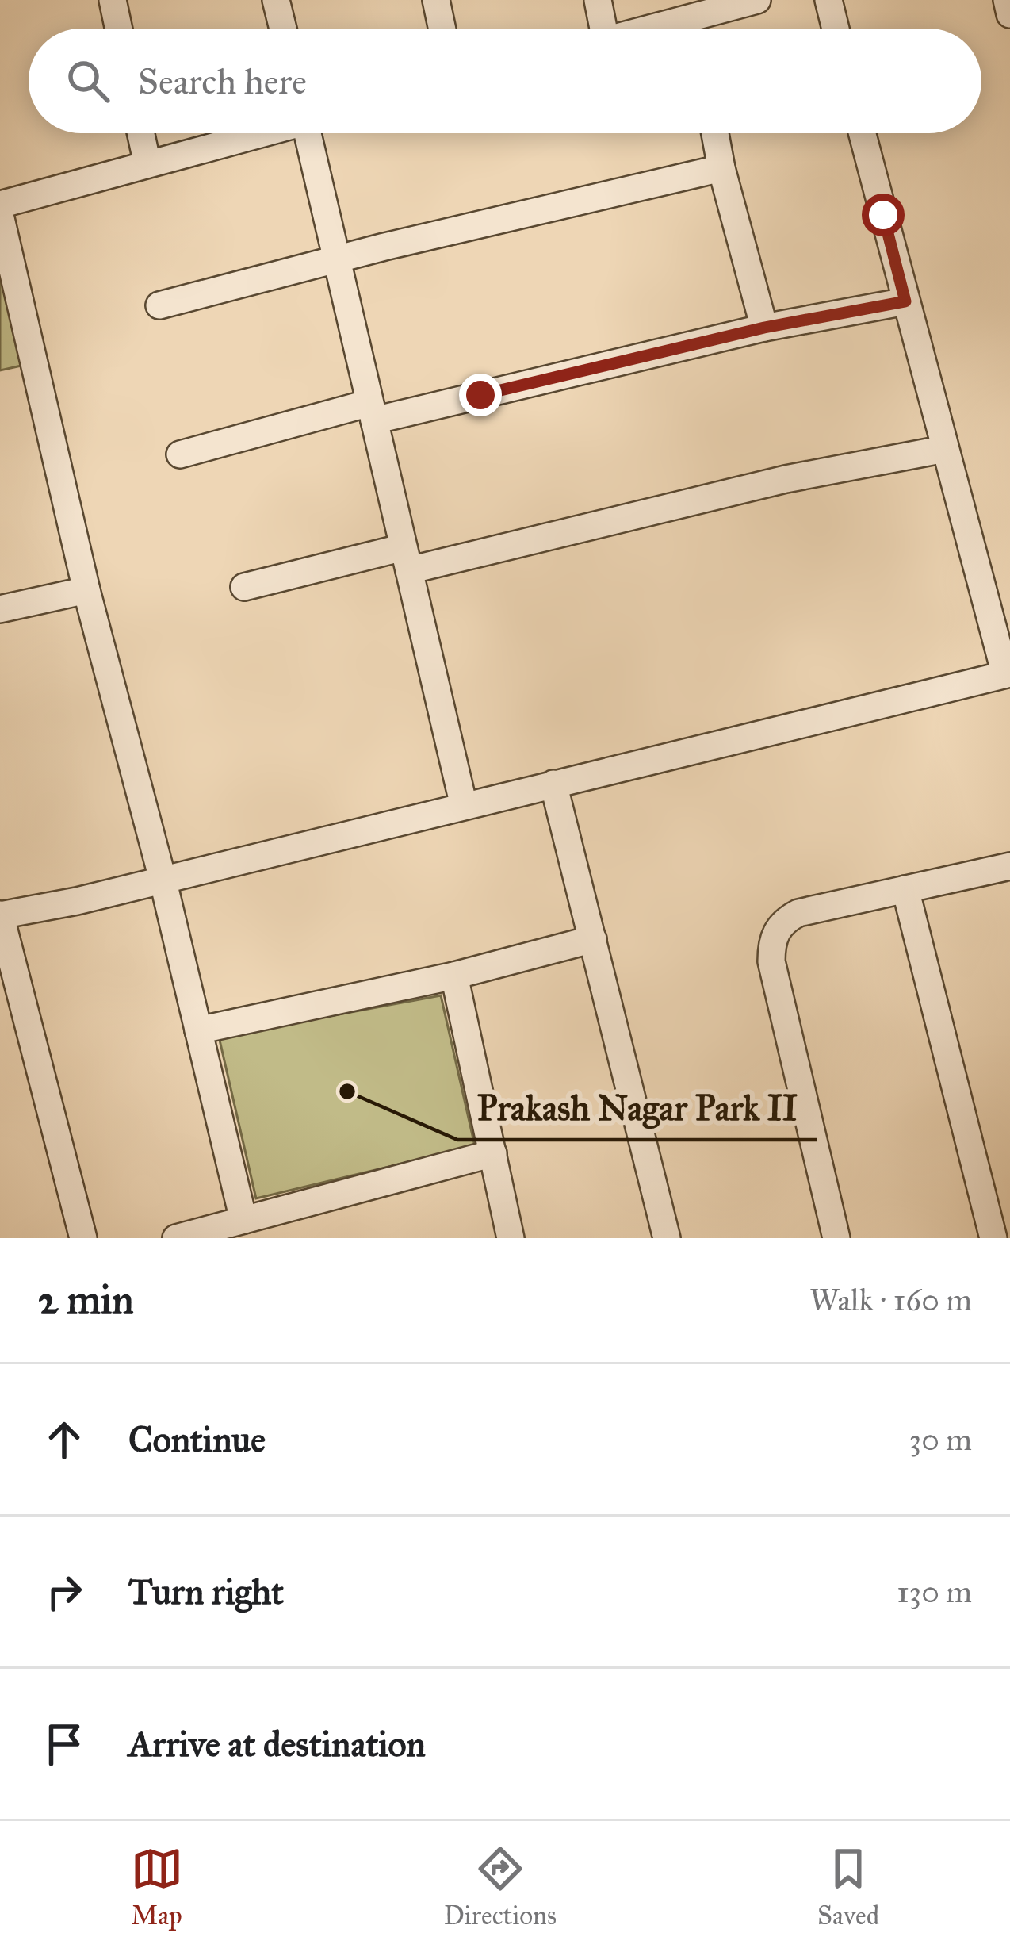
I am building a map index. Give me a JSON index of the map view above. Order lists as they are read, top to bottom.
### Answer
{
  "places": ["Prakash Nagar Park II"],
  "page": {
    "search": "Search here",
    "heading": ["2 min", "Walk · 160 m"],
    "list": [
      ["Continue", "30 m"],
      ["Turn right", "130 m"],
      "Arrive at destination"
    ],
    "nav": ["Map", "Directions", "Saved"]
  }
}
